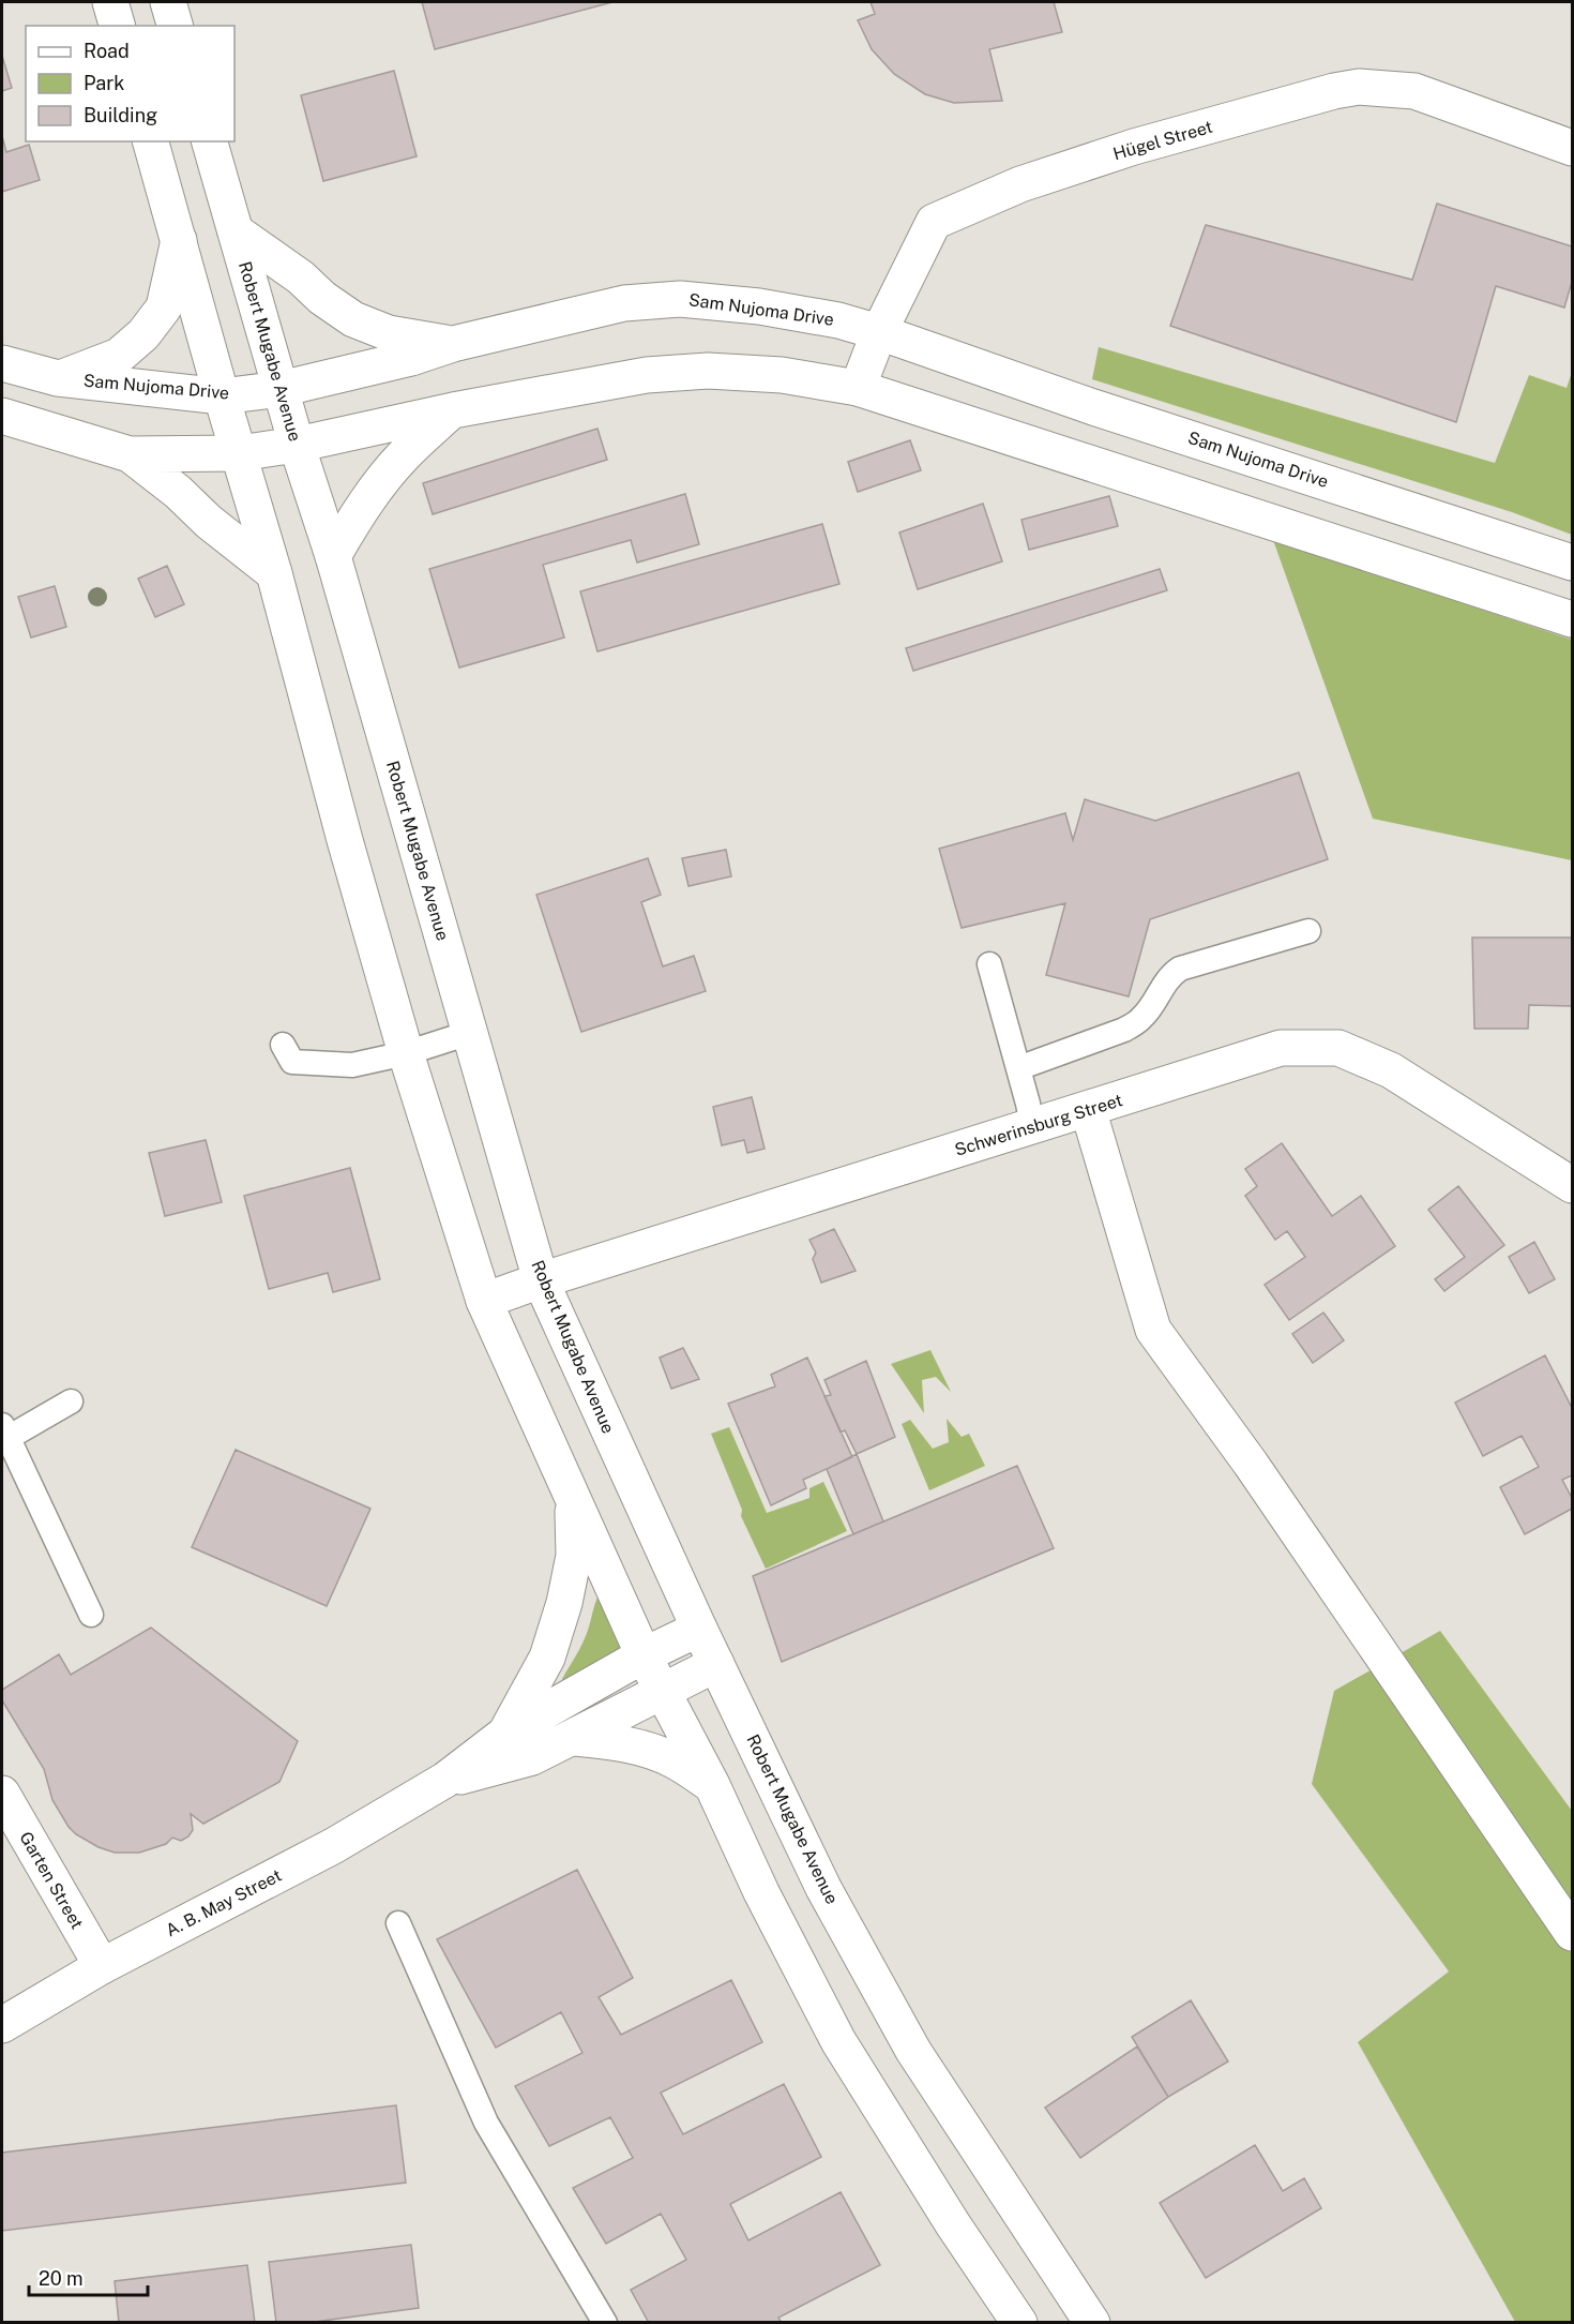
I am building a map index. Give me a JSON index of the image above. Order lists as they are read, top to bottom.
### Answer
{
  "streets": {
    "main road": [
      "Hügel Street",
      "Sam Nujoma Drive",
      "Robert Mugabe Avenue",
      "Schwerinsburg Street",
      "Garten Street",
      "A. B. May Street"
    ]
  },
  "crossings": [
    ["Hügel Street", "Sam Nujoma Drive"],
    ["Sam Nujoma Drive", "Robert Mugabe Avenue"],
    ["Robert Mugabe Avenue", "Schwerinsburg Street"],
    ["Robert Mugabe Avenue", "A. B. May Street"],
    ["Garten Street", "A. B. May Street"]
  ],
  "legend": ["Road", "Park", "Building"],
  "scale_bar": "20 m"
}
